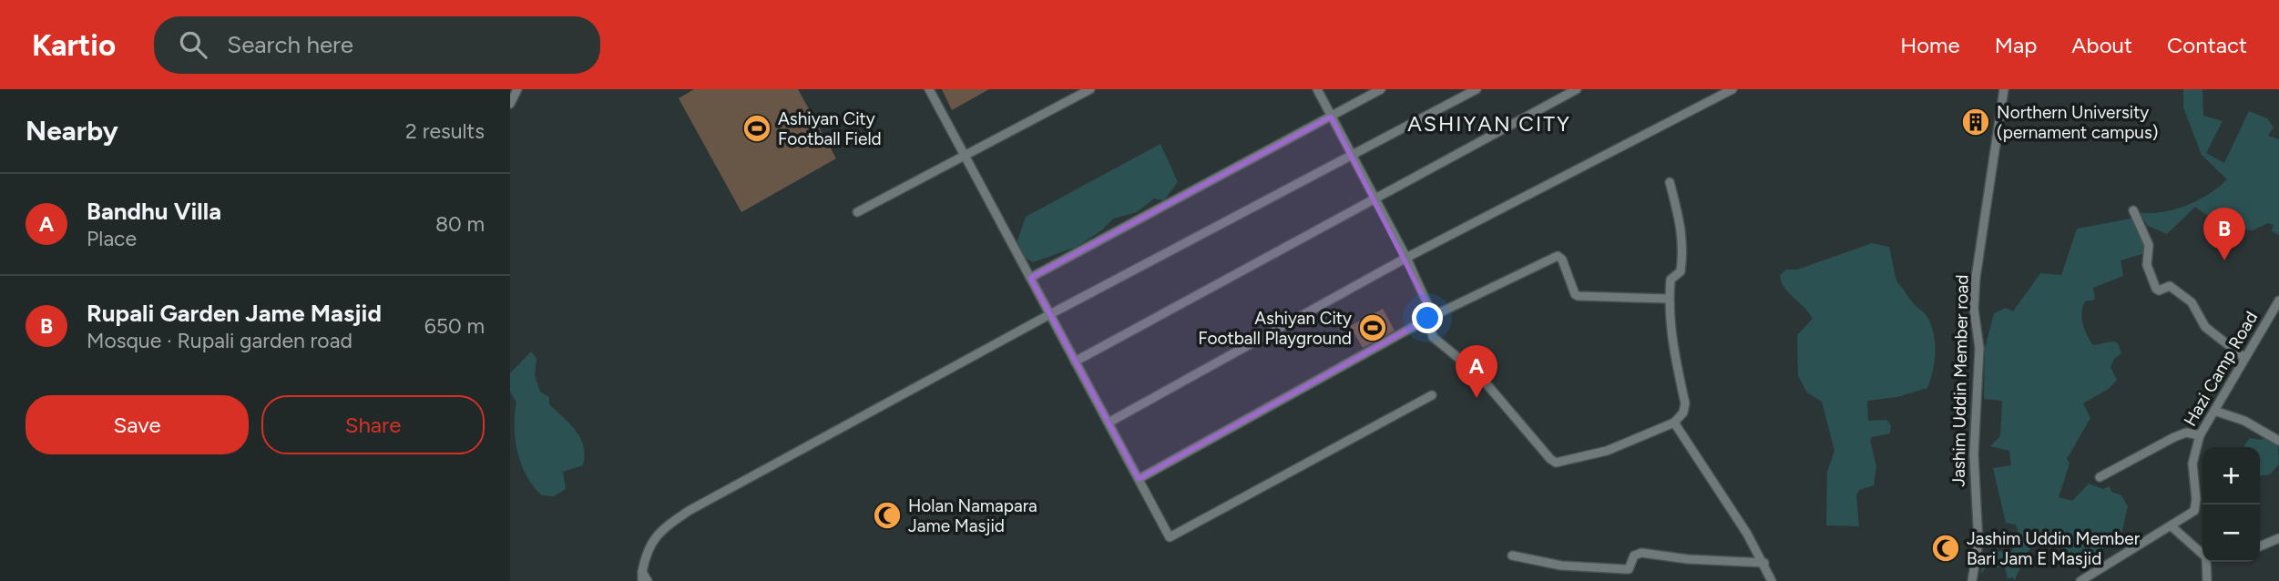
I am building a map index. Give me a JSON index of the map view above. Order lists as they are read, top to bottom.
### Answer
{
  "streets": {
    "street": ["Hazi Camp Road", "Jashim Uddin Member road"]
  },
  "districts": ["ASHIYAN CITY"],
  "places": {
    "building": ["Northern University (pernament campus)"],
    "sports": ["Ashiyan City Football Field", "Ashiyan City Football Playground"],
    "mosque": ["Holan Namapara Jame Masjid", "Jashim Uddin Member Bari Jam E Masjid"]
  },
  "page": {
    "header": "Kartio",
    "search": "Search here",
    "nav": [
      "Home",
      "Map",
      "About",
      "Contact"
    ],
    "heading": ["Nearby", "2 results"],
    "list": [
      {
        "mark": "A",
        "name": "Bandhu Villa",
        "note": "Place",
        "value": "80 m"
      },
      {
        "mark": "B",
        "name": "Rupali Garden Jame Masjid",
        "note": "Mosque · Rupali garden road",
        "value": "650 m"
      }
    ],
    "pins": ["B", "A"],
    "buttons": ["Save", "Share"],
    "map_buttons": ["+", "−"]
  }
}
